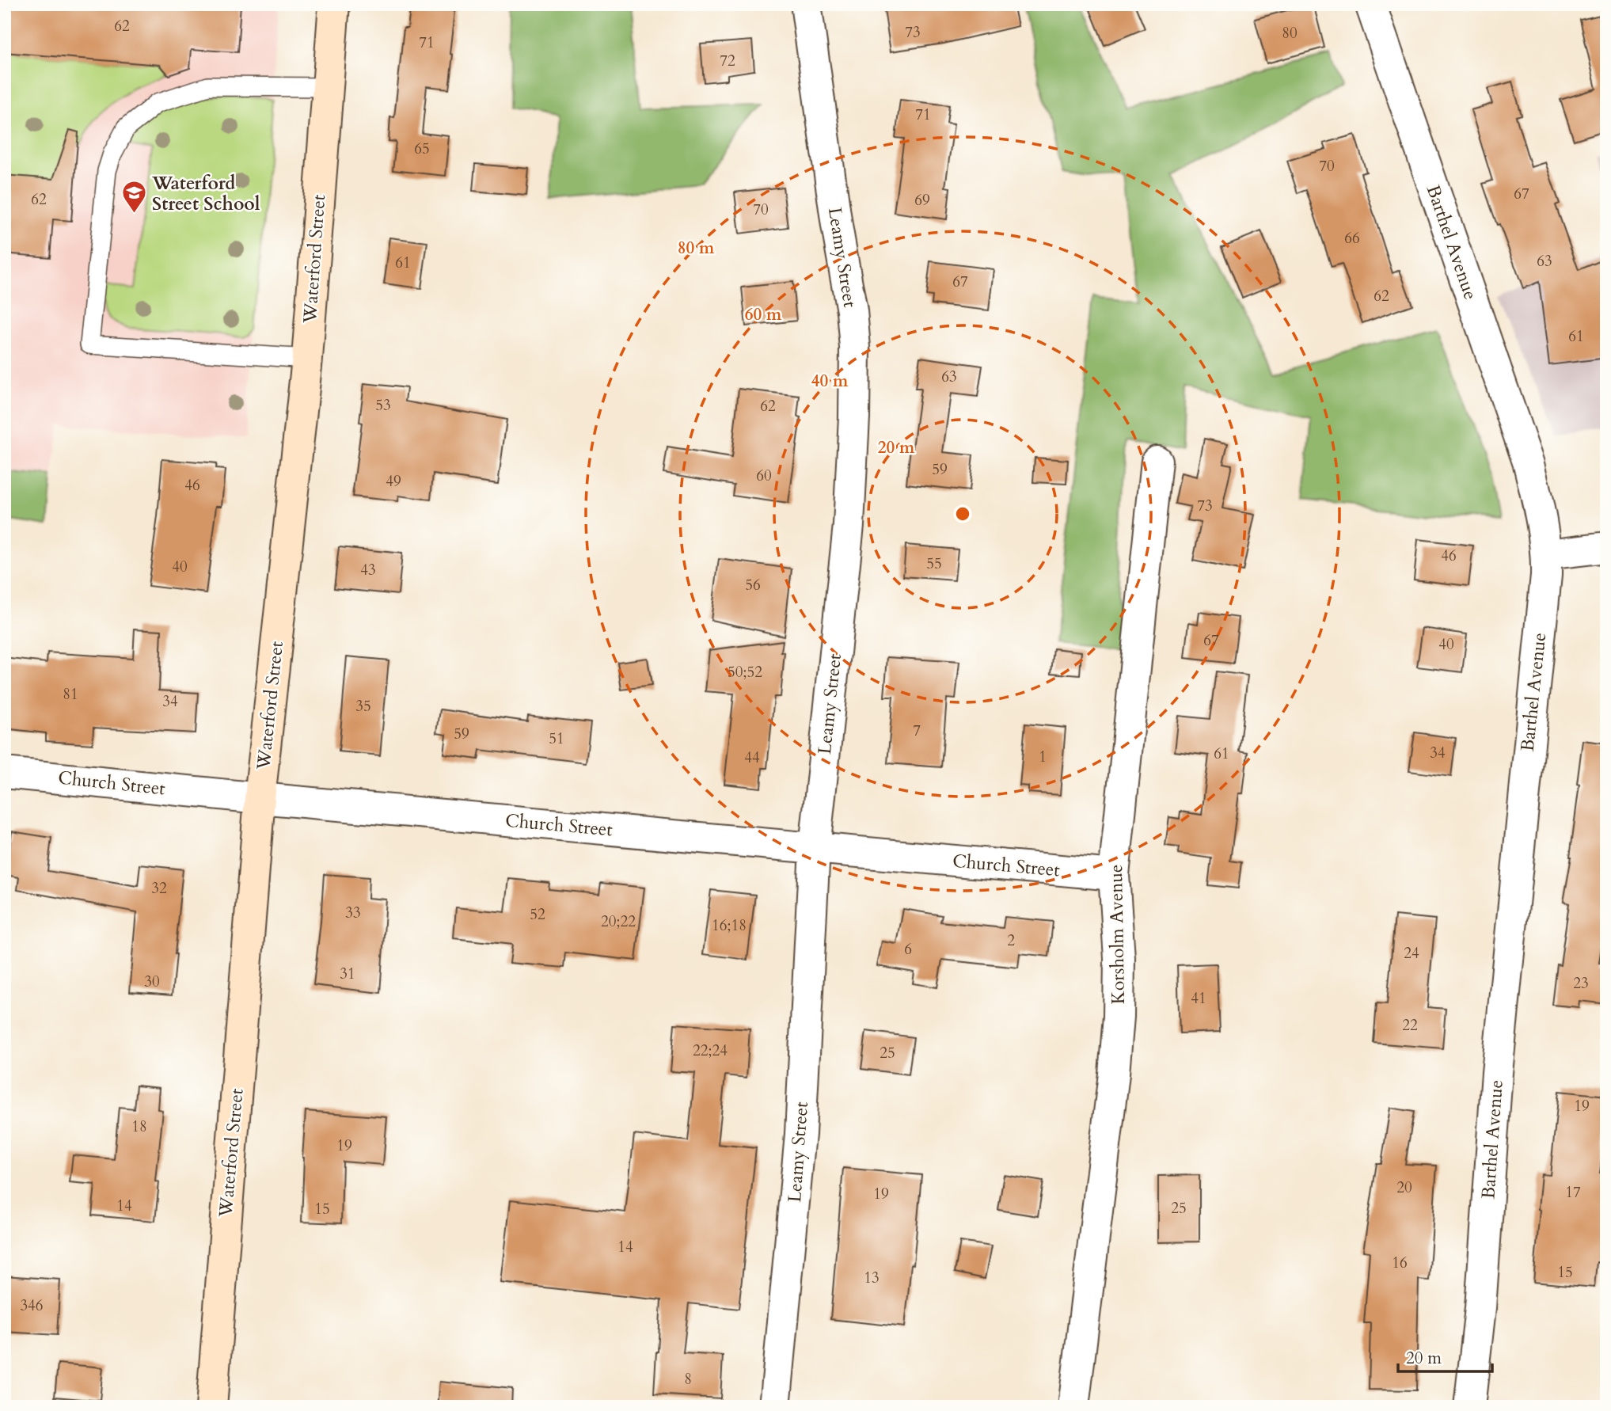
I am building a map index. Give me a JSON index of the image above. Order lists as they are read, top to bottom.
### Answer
{
  "streets": {
    "street": [
      "Barthel Avenue",
      "Leamy Street",
      "Waterford Street",
      "Church Street",
      "Korsholm Avenue"
    ]
  },
  "crossings": [
    ["Leamy Street", "Church Street"],
    ["Waterford Street", "Church Street"],
    ["Church Street", "Korsholm Avenue"]
  ],
  "places": {
    "school or university": ["Waterford Street School"]
  },
  "house_numbers": [
    "62",
    "73",
    "80",
    "71",
    "72",
    "71",
    "65",
    "70",
    "67",
    "62",
    "69",
    "70",
    "66",
    "63",
    "61",
    "67",
    "62",
    "61",
    "63",
    "53",
    "62",
    "59",
    "60",
    "49",
    "46",
    "73",
    "46",
    "55",
    "40",
    "43",
    "56",
    "67",
    "40",
    "50;52",
    "81",
    "34",
    "35",
    "7",
    "59",
    "51",
    "34",
    "61",
    "1",
    "44",
    "32",
    "33",
    "52",
    "20;22",
    "16;18",
    "2",
    "6",
    "24",
    "31",
    "30",
    "23",
    "41",
    "22",
    "22;24",
    "25",
    "19",
    "18",
    "19",
    "20",
    "17",
    "19",
    "14",
    "25",
    "15",
    "14",
    "16",
    "15",
    "13",
    "346",
    "8"
  ],
  "scale_bar": "20 m",
  "rings": [
    "80 m",
    "60 m",
    "40 m",
    "20 m"
  ]
}
